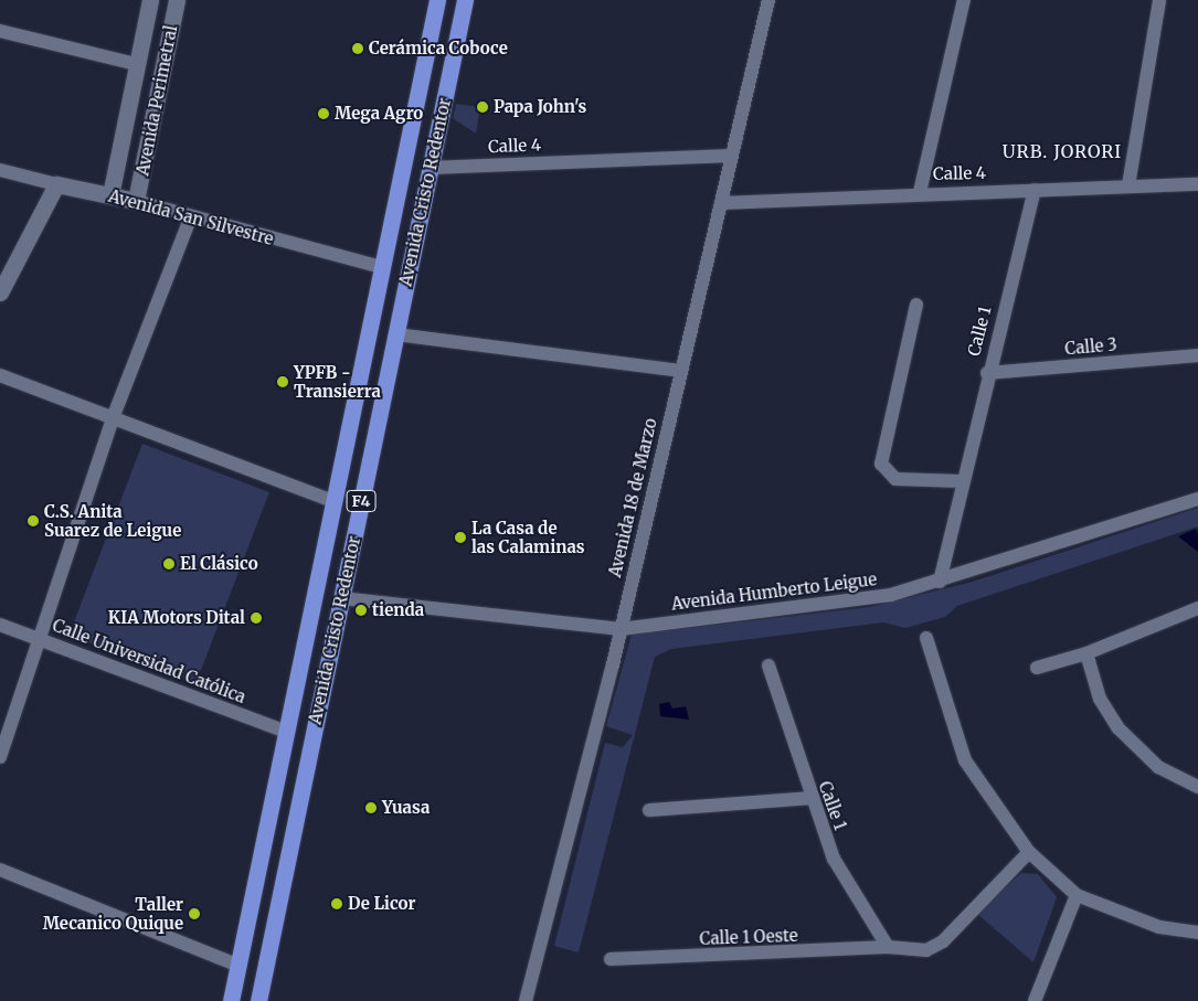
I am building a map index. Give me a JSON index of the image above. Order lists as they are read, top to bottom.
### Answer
{
  "streets": {
    "highway": ["Avenida Cristo Redentor", "F4"],
    "street": [
      "Avenida Perimetral",
      "Calle 4",
      "Avenida San Silvestre",
      "Calle 1",
      "Calle 3",
      "Avenida 18 de Marzo",
      "Avenida Humberto Leigue",
      "Calle Universidad Católica",
      "Calle 1 Oeste"
    ]
  },
  "crossings": [
    ["Avenida Perimetral", "Avenida San Silvestre"],
    ["Calle 4", "Avenida Cristo Redentor"],
    ["Calle 4", "Calle 1"],
    ["Calle 4", "Avenida 18 de Marzo"],
    ["Avenida Cristo Redentor", "Avenida San Silvestre"],
    ["Avenida Cristo Redentor", "Avenida Humberto Leigue"],
    ["Avenida Cristo Redentor", "Calle Universidad Católica"],
    ["Calle 1", "Calle 3"],
    ["Calle 1", "Avenida Humberto Leigue"],
    ["Calle 1", "Calle 1 Oeste"],
    ["Avenida 18 de Marzo", "Avenida Humberto Leigue"]
  ],
  "districts": ["URB. JORORI"],
  "places": [
    "Cerámica Coboce",
    "Papa John's",
    "Mega Agro",
    "YPFB - Transierra",
    "C.S. Anita Suarez de Leigue",
    "La Casa de las Calaminas",
    "El Clásico",
    "tienda",
    "KIA Motors Dital",
    "Yuasa",
    "De Licor",
    "Taller Mecanico Quique"
  ]
}
